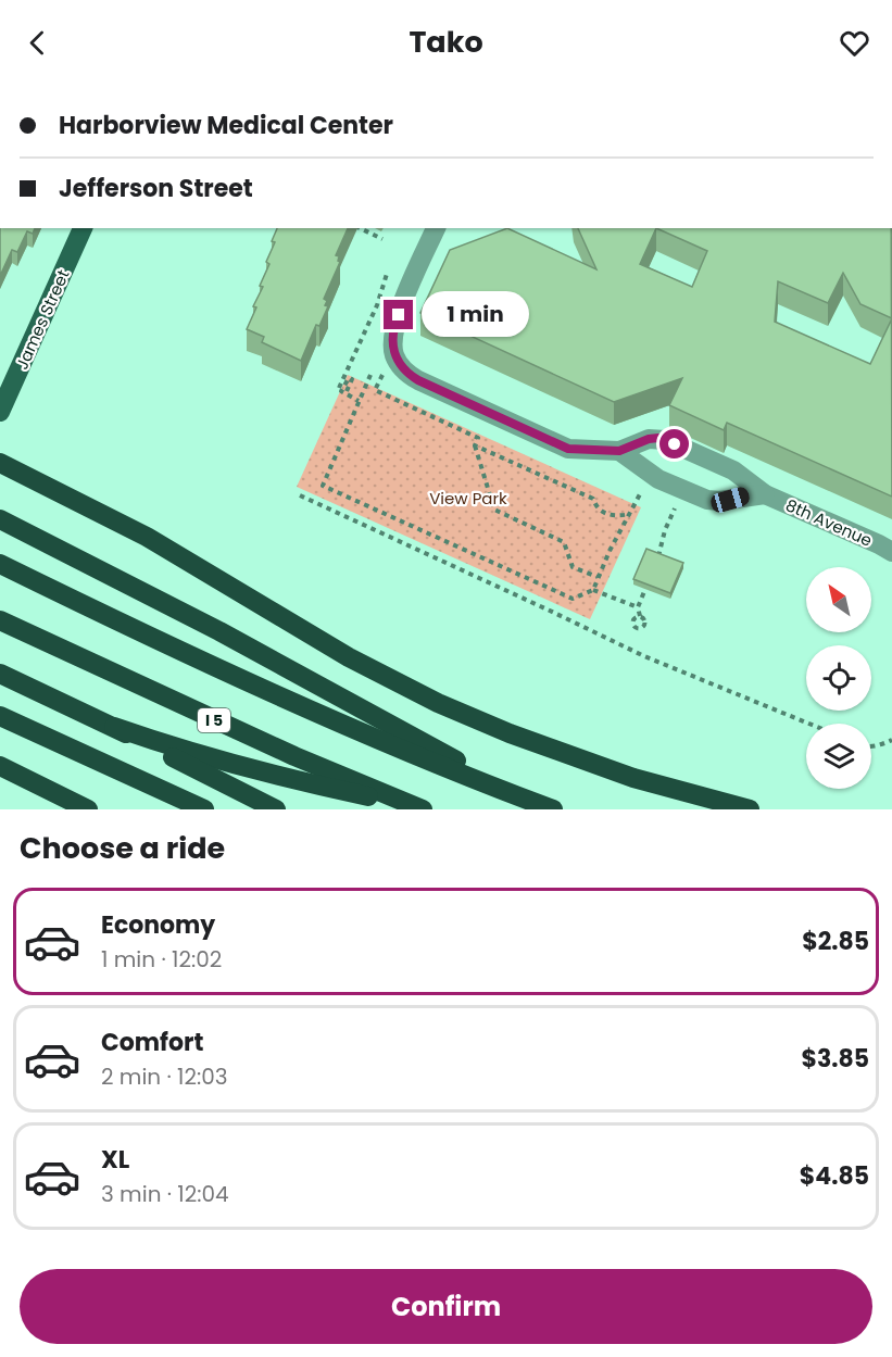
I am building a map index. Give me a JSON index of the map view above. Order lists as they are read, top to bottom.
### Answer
{
  "streets": {
    "highway": ["I 5"],
    "main road": ["James Street"],
    "street": ["8th Avenue"]
  },
  "parks": ["View Park"],
  "north": "top left",
  "page": {
    "header": "Tako",
    "banner": ["Harborview Medical Center", "Jefferson Street"],
    "bubble": "1 min",
    "heading": "Choose a ride",
    "list": [
      {
        "name": "Economy",
        "note": "1 min · 12:02",
        "value": "$2.85"
      },
      {
        "name": "Comfort",
        "note": "2 min · 12:03",
        "value": "$3.85"
      },
      {
        "name": "XL",
        "note": "3 min · 12:04",
        "value": "$4.85"
      }
    ],
    "buttons": "Confirm"
  }
}
